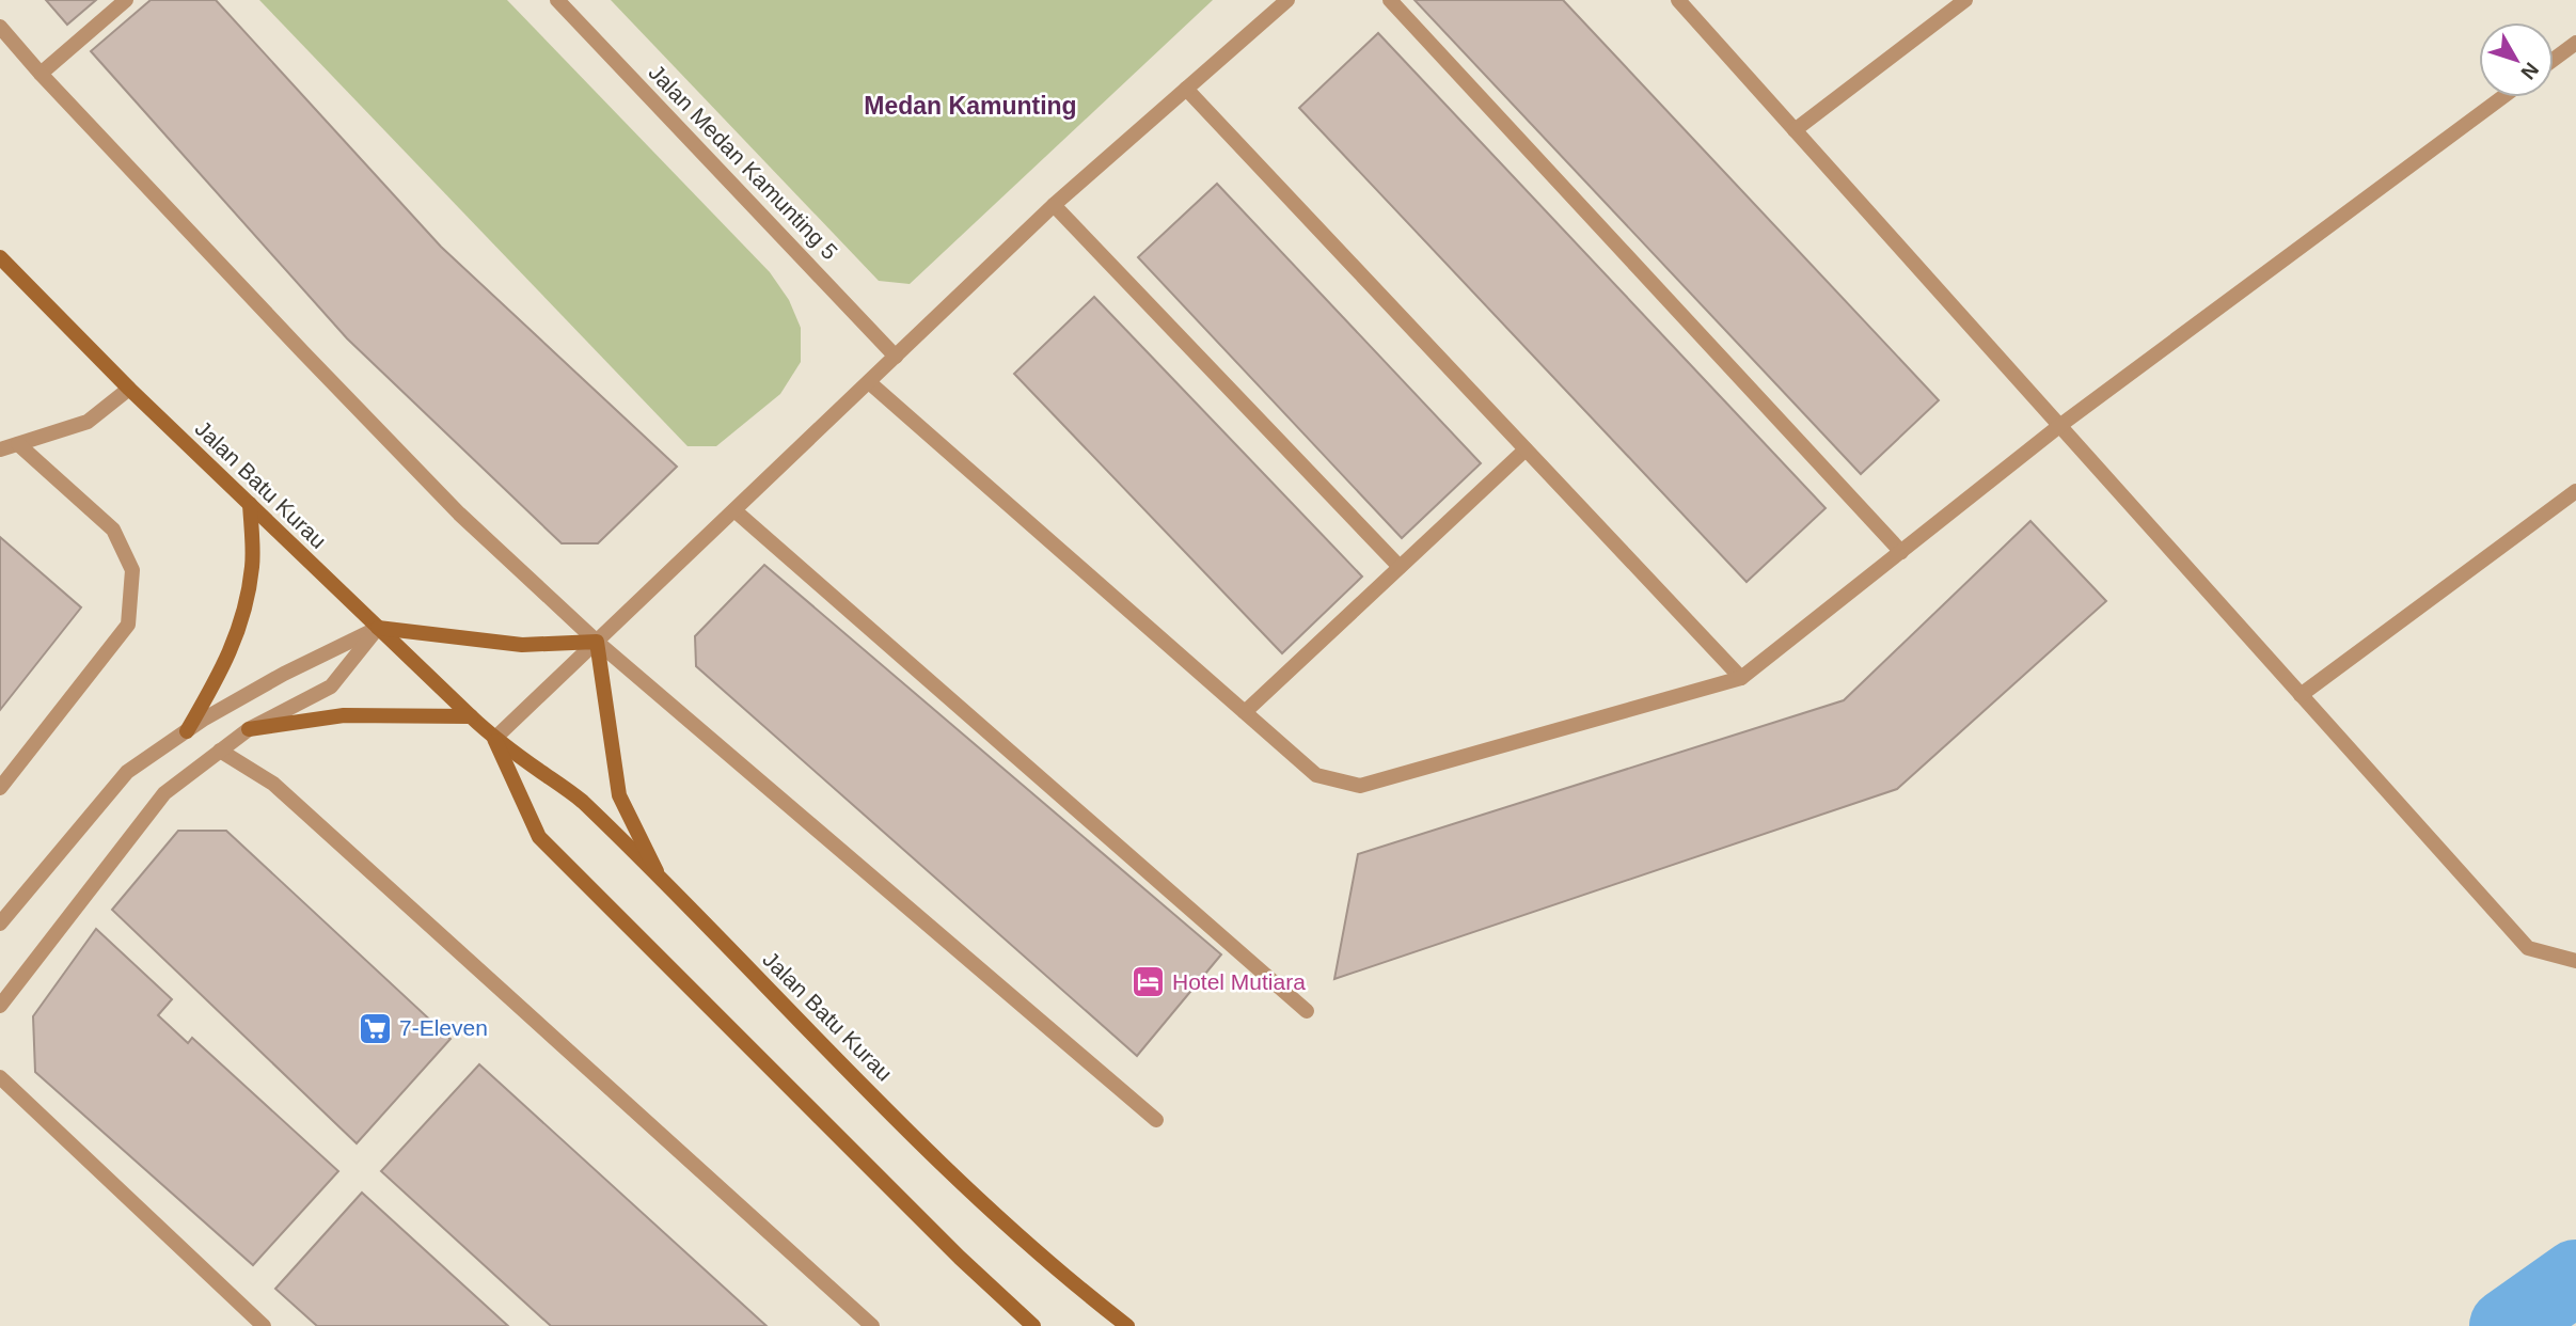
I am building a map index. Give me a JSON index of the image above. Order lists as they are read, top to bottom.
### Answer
{
  "streets": {
    "main road": ["Jalan Batu Kurau"],
    "street": ["Jalan Medan Kamunting 5"]
  },
  "districts": ["Medan Kamunting"],
  "places": {
    "hotel": ["Hotel Mutiara"],
    "supermarket": ["7-Eleven"]
  },
  "north": "bottom right"
}
